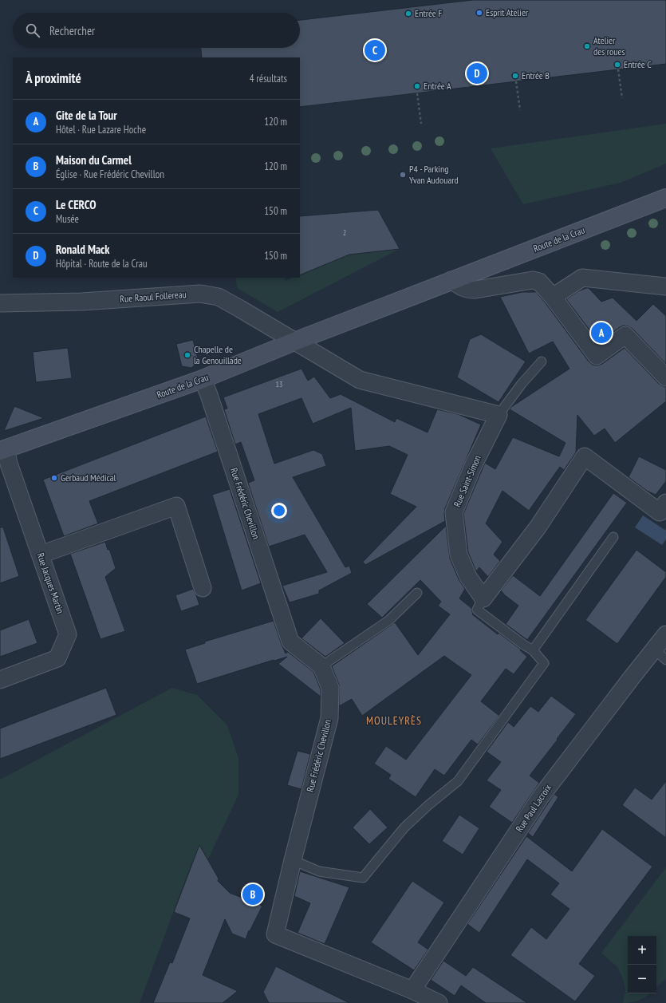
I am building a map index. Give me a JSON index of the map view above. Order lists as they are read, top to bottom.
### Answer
{
  "streets": {
    "main road": ["Route de la Crau"],
    "street": [
      "Rue Raoul Follereau",
      "Rue Saint-Simon",
      "Rue Frédéric Chevillon",
      "Rue Jacques Martin",
      "Rue Paul Lacroix"
    ]
  },
  "crossings": [
    ["Route de la Crau", "Rue Raoul Follereau"],
    ["Route de la Crau", "Rue Frédéric Chevillon"],
    ["Route de la Crau", "Rue Jacques Martin"],
    ["Rue Frédéric Chevillon", "Rue Paul Lacroix"]
  ],
  "districts": ["MOULEYRÈS"],
  "places": [
    "Esprit Atelier",
    "Entrée F",
    "Atelier des roues",
    "Entrée C",
    "Entrée B",
    "Entrée A",
    "P4 - Parking Yvan Audouard",
    "Chapelle de la Genouillade",
    "Gerbaud Médical"
  ],
  "house_numbers": ["2", "13"],
  "page": {
    "search": "Rechercher",
    "pins": [
      "C",
      "D",
      "A",
      "B"
    ],
    "heading": ["À proximité", "4 résultats"],
    "list": [
      {
        "mark": "A",
        "name": "Gite de la Tour",
        "note": "Hôtel · Rue Lazare Hoche",
        "value": "120 m"
      },
      {
        "mark": "B",
        "name": "Maison du Carmel",
        "note": "Église · Rue Frédéric Chevillon",
        "value": "120 m"
      },
      {
        "mark": "C",
        "name": "Le CERCO",
        "note": "Musée",
        "value": "150 m"
      },
      {
        "mark": "D",
        "name": "Ronald Mack",
        "note": "Hôpital · Route de la Crau",
        "value": "150 m"
      }
    ],
    "map_buttons": ["+", "−"]
  }
}
